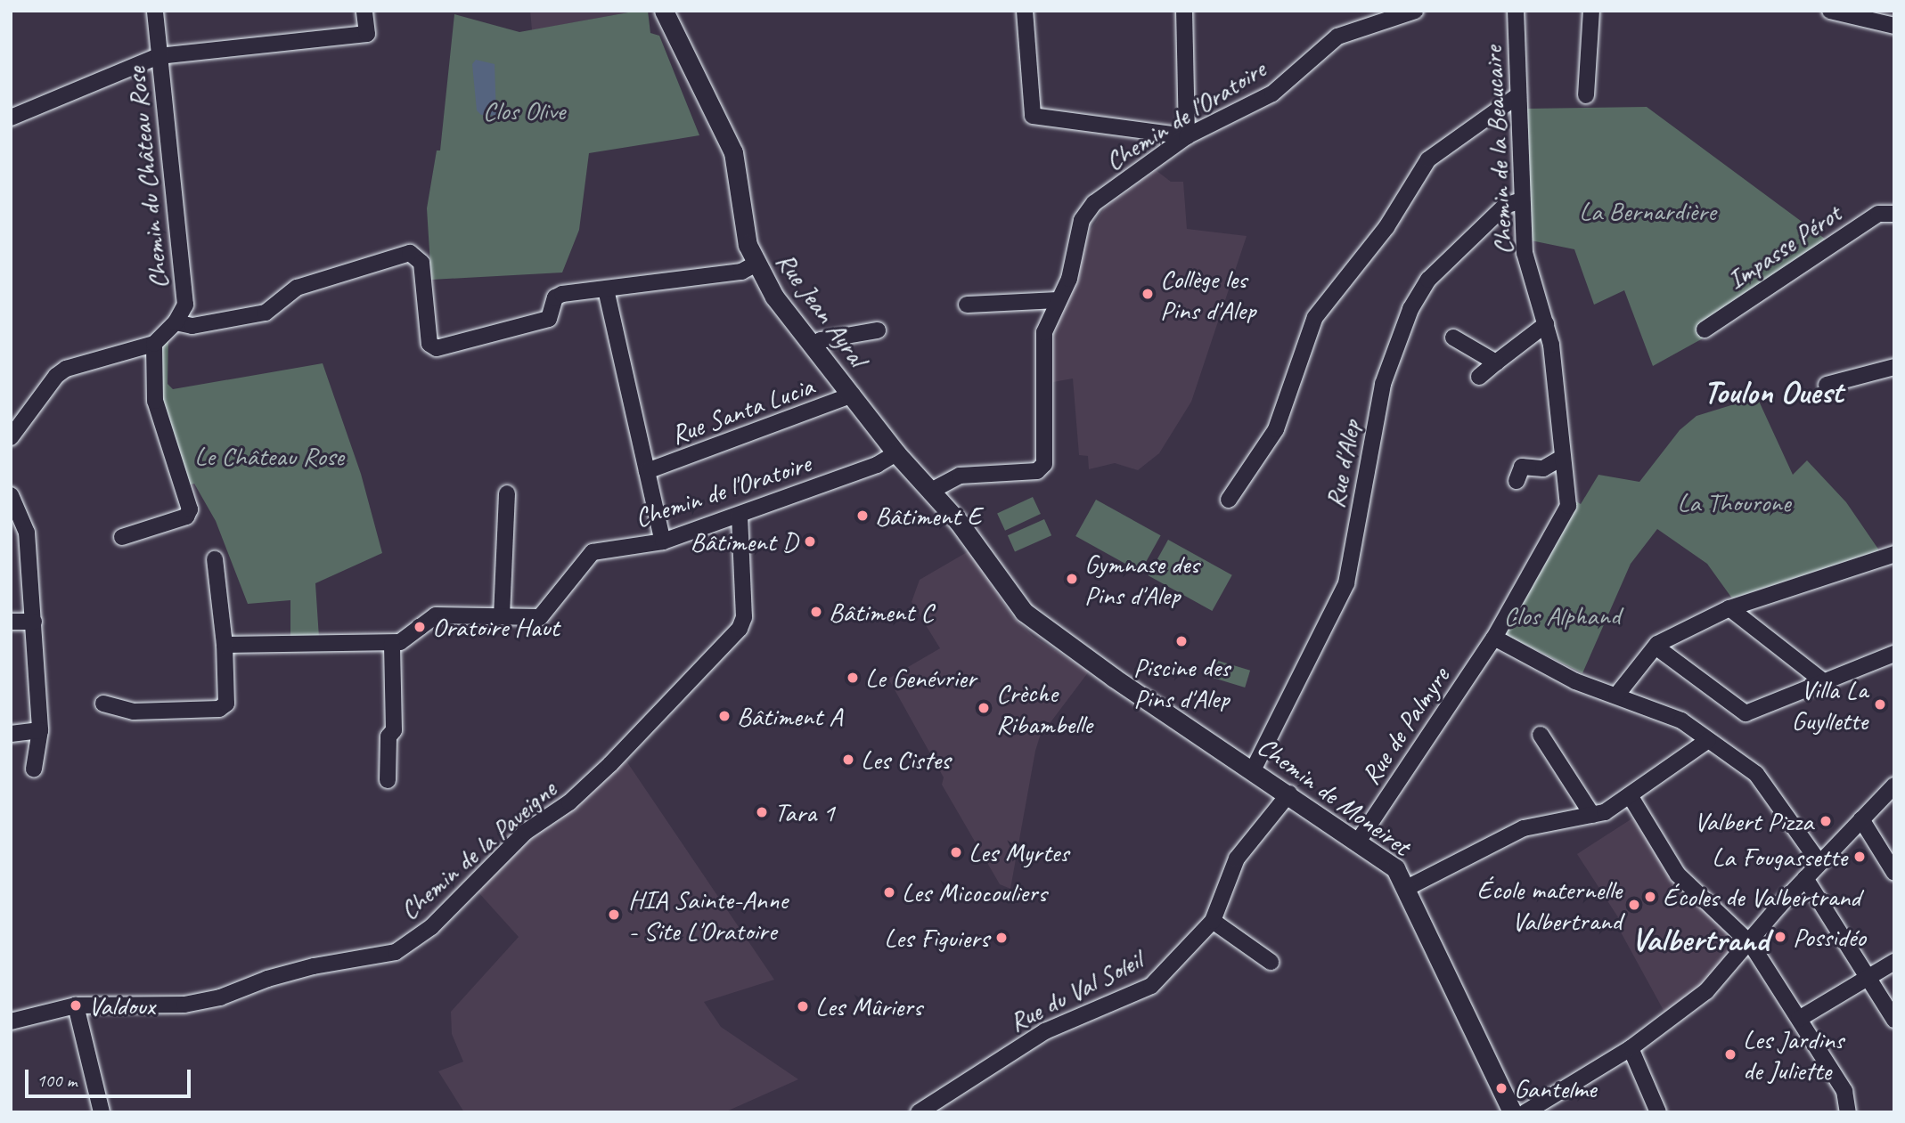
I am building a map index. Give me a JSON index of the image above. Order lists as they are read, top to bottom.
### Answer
{
  "streets": {
    "main road": ["Rue Jean Ayral", "Chemin de Moneiret"],
    "street": [
      "Chemin de l'Oratoire",
      "Chemin de la Beaucaire",
      "Chemin du Château Rose",
      "Impasse Pérot",
      "Rue Santa Lucia",
      "Rue d'Alep",
      "Rue de Palmyre",
      "Chemin de la Paveigne",
      "Rue du Val Soleil"
    ]
  },
  "crossings": [
    ["Chemin de l'Oratoire", "Rue Jean Ayral"],
    ["Chemin de l'Oratoire", "Chemin de Moneiret"],
    ["Chemin de l'Oratoire", "Chemin de la Paveigne"],
    ["Chemin de la Beaucaire", "Rue d'Alep"],
    ["Chemin de la Beaucaire", "Rue de Palmyre"],
    ["Rue Jean Ayral", "Rue Santa Lucia"],
    ["Rue Jean Ayral", "Chemin de Moneiret"],
    ["Rue d'Alep", "Chemin de Moneiret"],
    ["Rue de Palmyre", "Chemin de Moneiret"],
    ["Chemin de Moneiret", "Rue du Val Soleil"]
  ],
  "districts": ["Toulon Ouest", "Valbertrand"],
  "parks": [
    "Clos Olive",
    "La Bernardière",
    "Le Château Rose",
    "La Thourone",
    "Clos Alphand"
  ],
  "places": [
    "Collège les Pins d'Alep",
    "Bâtiment E",
    "Bâtiment D",
    "Gymnase des Pins d'Alep",
    "Bâtiment C",
    "Oratoire Haut",
    "Piscine des Pins d'Alep",
    "Le Genévrier",
    "Villa La Guyllette",
    "Crèche Ribambelle",
    "Bâtiment A",
    "Les Cistes",
    "Tara 1",
    "Valbert Pizza",
    "Les Myrtes",
    "La Fougassette",
    "Les Micocouliers",
    "Écoles de Valbertrand",
    "École maternelle Valbertrand",
    "HIA Sainte-Anne - Site L'Oratoire",
    "Possidéo",
    "Les Figuiers",
    "Valdoux",
    "Les Mûriers",
    "Les Jardins de Juliette",
    "Gantelme"
  ],
  "scale_bar": "100 m"
}
